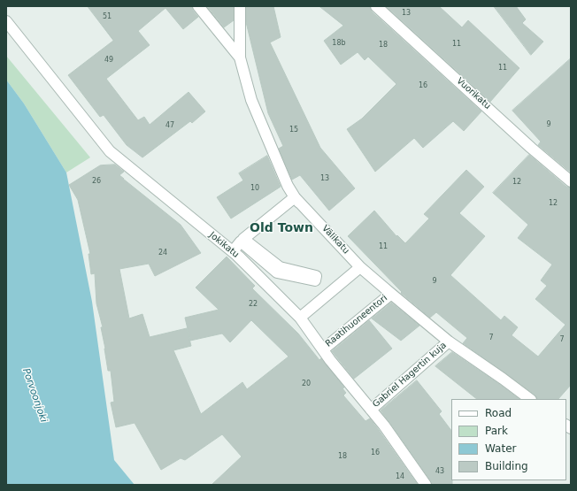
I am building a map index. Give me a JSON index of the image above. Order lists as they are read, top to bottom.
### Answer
{
  "streets": {
    "street": [
      "Vuorikatu",
      "Välikatu",
      "Jokikatu",
      "Raatihuoneentori",
      "Gabriel Hagertin kuja"
    ]
  },
  "crossings": [
    ["Välikatu", "Raatihuoneentori"],
    ["Jokikatu", "Raatihuoneentori"]
  ],
  "districts": ["Old Town"],
  "water": ["Porvoonjoki"],
  "house_numbers": [
    "13",
    "51",
    "18b",
    "11",
    "18",
    "49",
    "11",
    "16",
    "9",
    "47",
    "15",
    "13",
    "26",
    "12",
    "10",
    "12",
    "11",
    "24",
    "9",
    "22",
    "7",
    "7",
    "20",
    "16",
    "18",
    "43",
    "14"
  ],
  "legend": [
    "Road",
    "Park",
    "Water",
    "Building"
  ]
}
